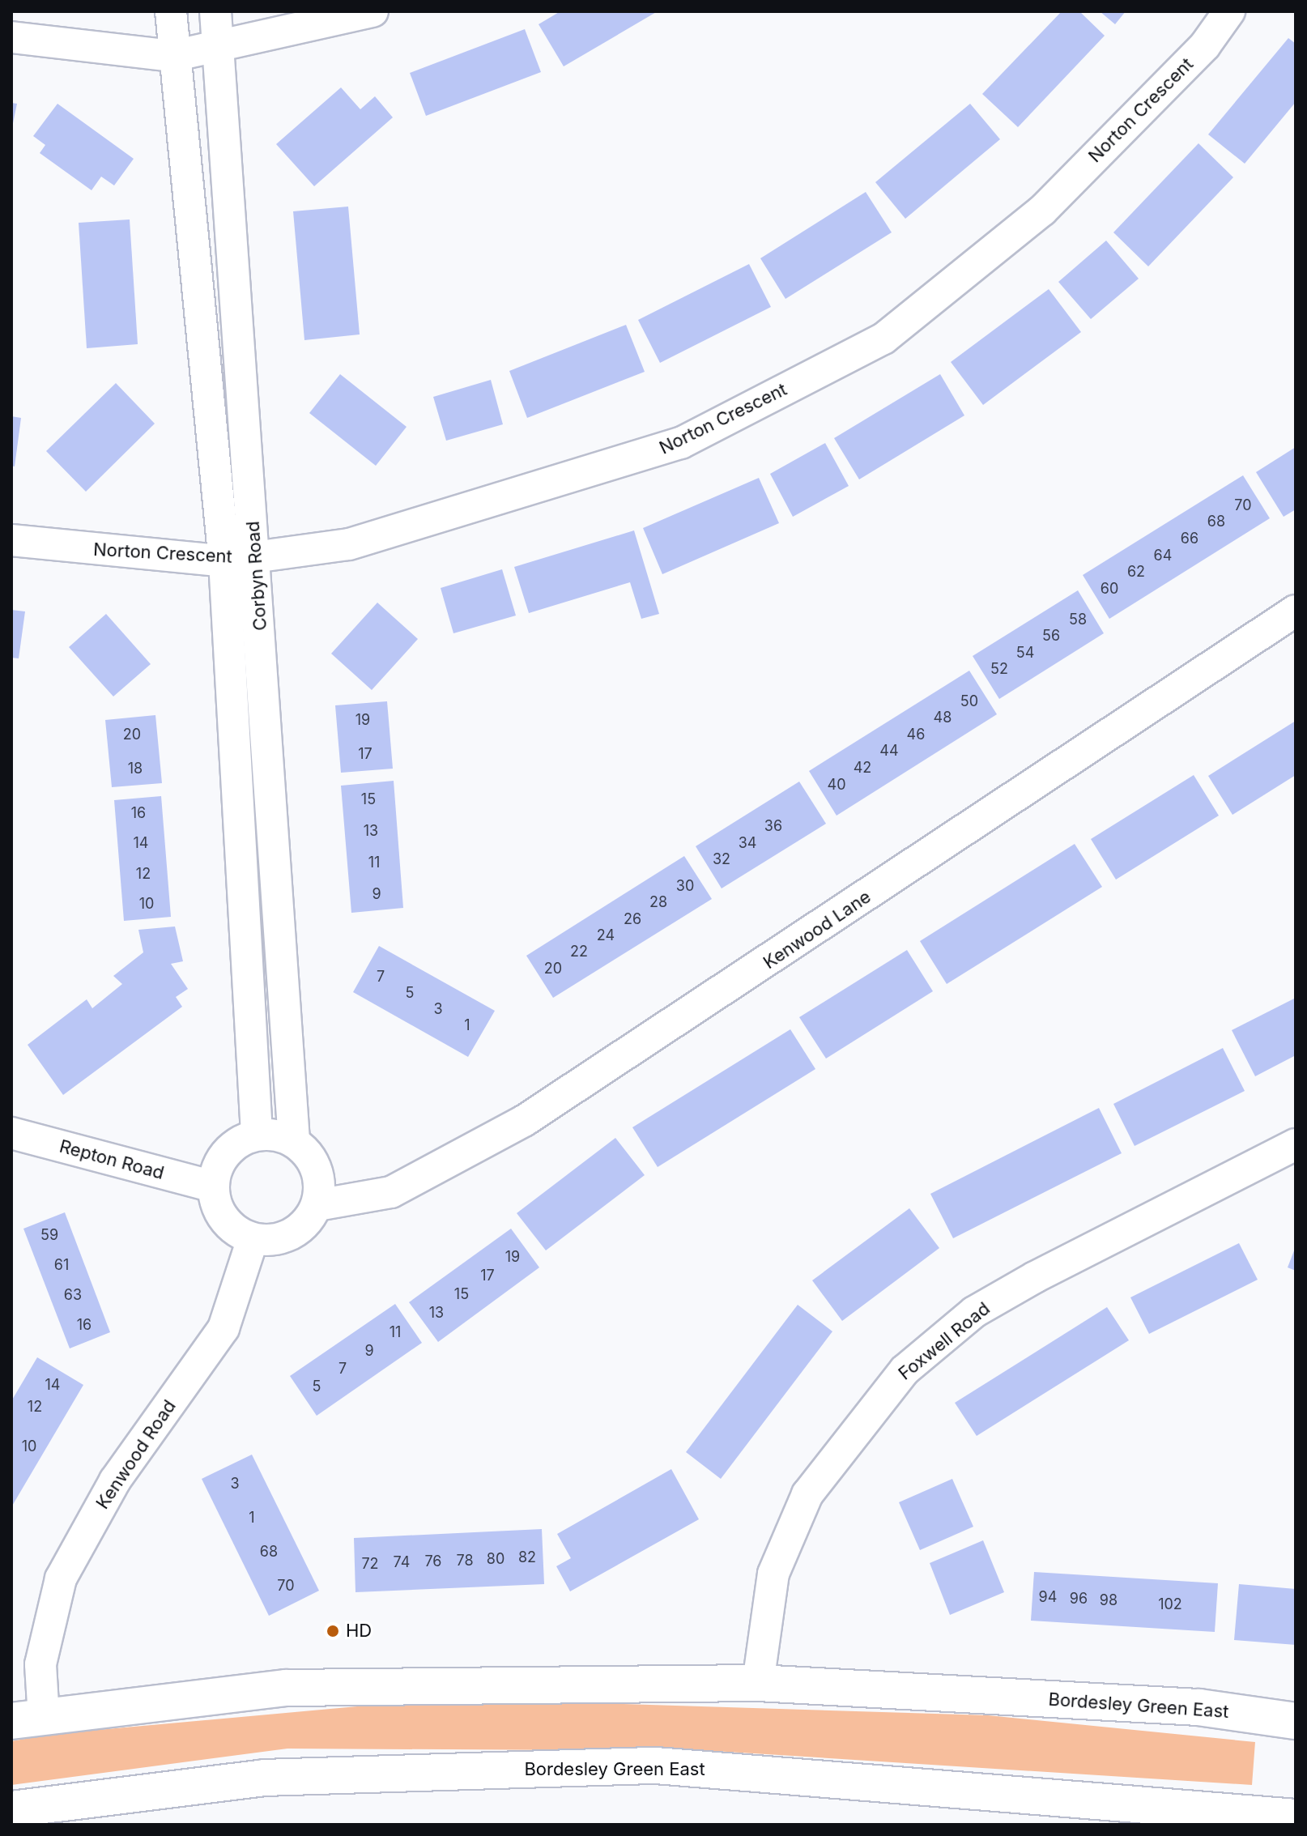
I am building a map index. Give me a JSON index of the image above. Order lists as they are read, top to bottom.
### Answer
{
  "streets": {
    "main road": ["Bordesley Green East"],
    "street": [
      "Norton Crescent",
      "Corbyn Road",
      "Kenwood Lane",
      "Repton Road",
      "Foxwell Road",
      "Kenwood Road"
    ]
  },
  "crossings": [
    ["Norton Crescent", "Corbyn Road"],
    ["Corbyn Road", "Kenwood Lane"],
    ["Corbyn Road", "Repton Road"],
    ["Corbyn Road", "Kenwood Road"],
    ["Kenwood Lane", "Repton Road"],
    ["Kenwood Lane", "Kenwood Road"],
    ["Repton Road", "Kenwood Road"],
    ["Foxwell Road", "Bordesley Green East"],
    ["Kenwood Road", "Bordesley Green East"]
  ],
  "places": ["HD"],
  "house_numbers": [
    "70",
    "68",
    "66",
    "64",
    "62",
    "60",
    "58",
    "56",
    "54",
    "52",
    "50",
    "48",
    "19",
    "20",
    "46",
    "44",
    "17",
    "42",
    "18",
    "40",
    "15",
    "16",
    "36",
    "13",
    "14",
    "34",
    "32",
    "11",
    "12",
    "30",
    "9",
    "28",
    "10",
    "26",
    "24",
    "22",
    "20",
    "7",
    "5",
    "3",
    "1",
    "59",
    "19",
    "61",
    "17",
    "15",
    "63",
    "13",
    "16",
    "11",
    "9",
    "7",
    "14",
    "5",
    "12",
    "10",
    "3",
    "1",
    "68",
    "82",
    "80",
    "78",
    "76",
    "74",
    "72",
    "70",
    "94",
    "96",
    "98",
    "102"
  ]
}
